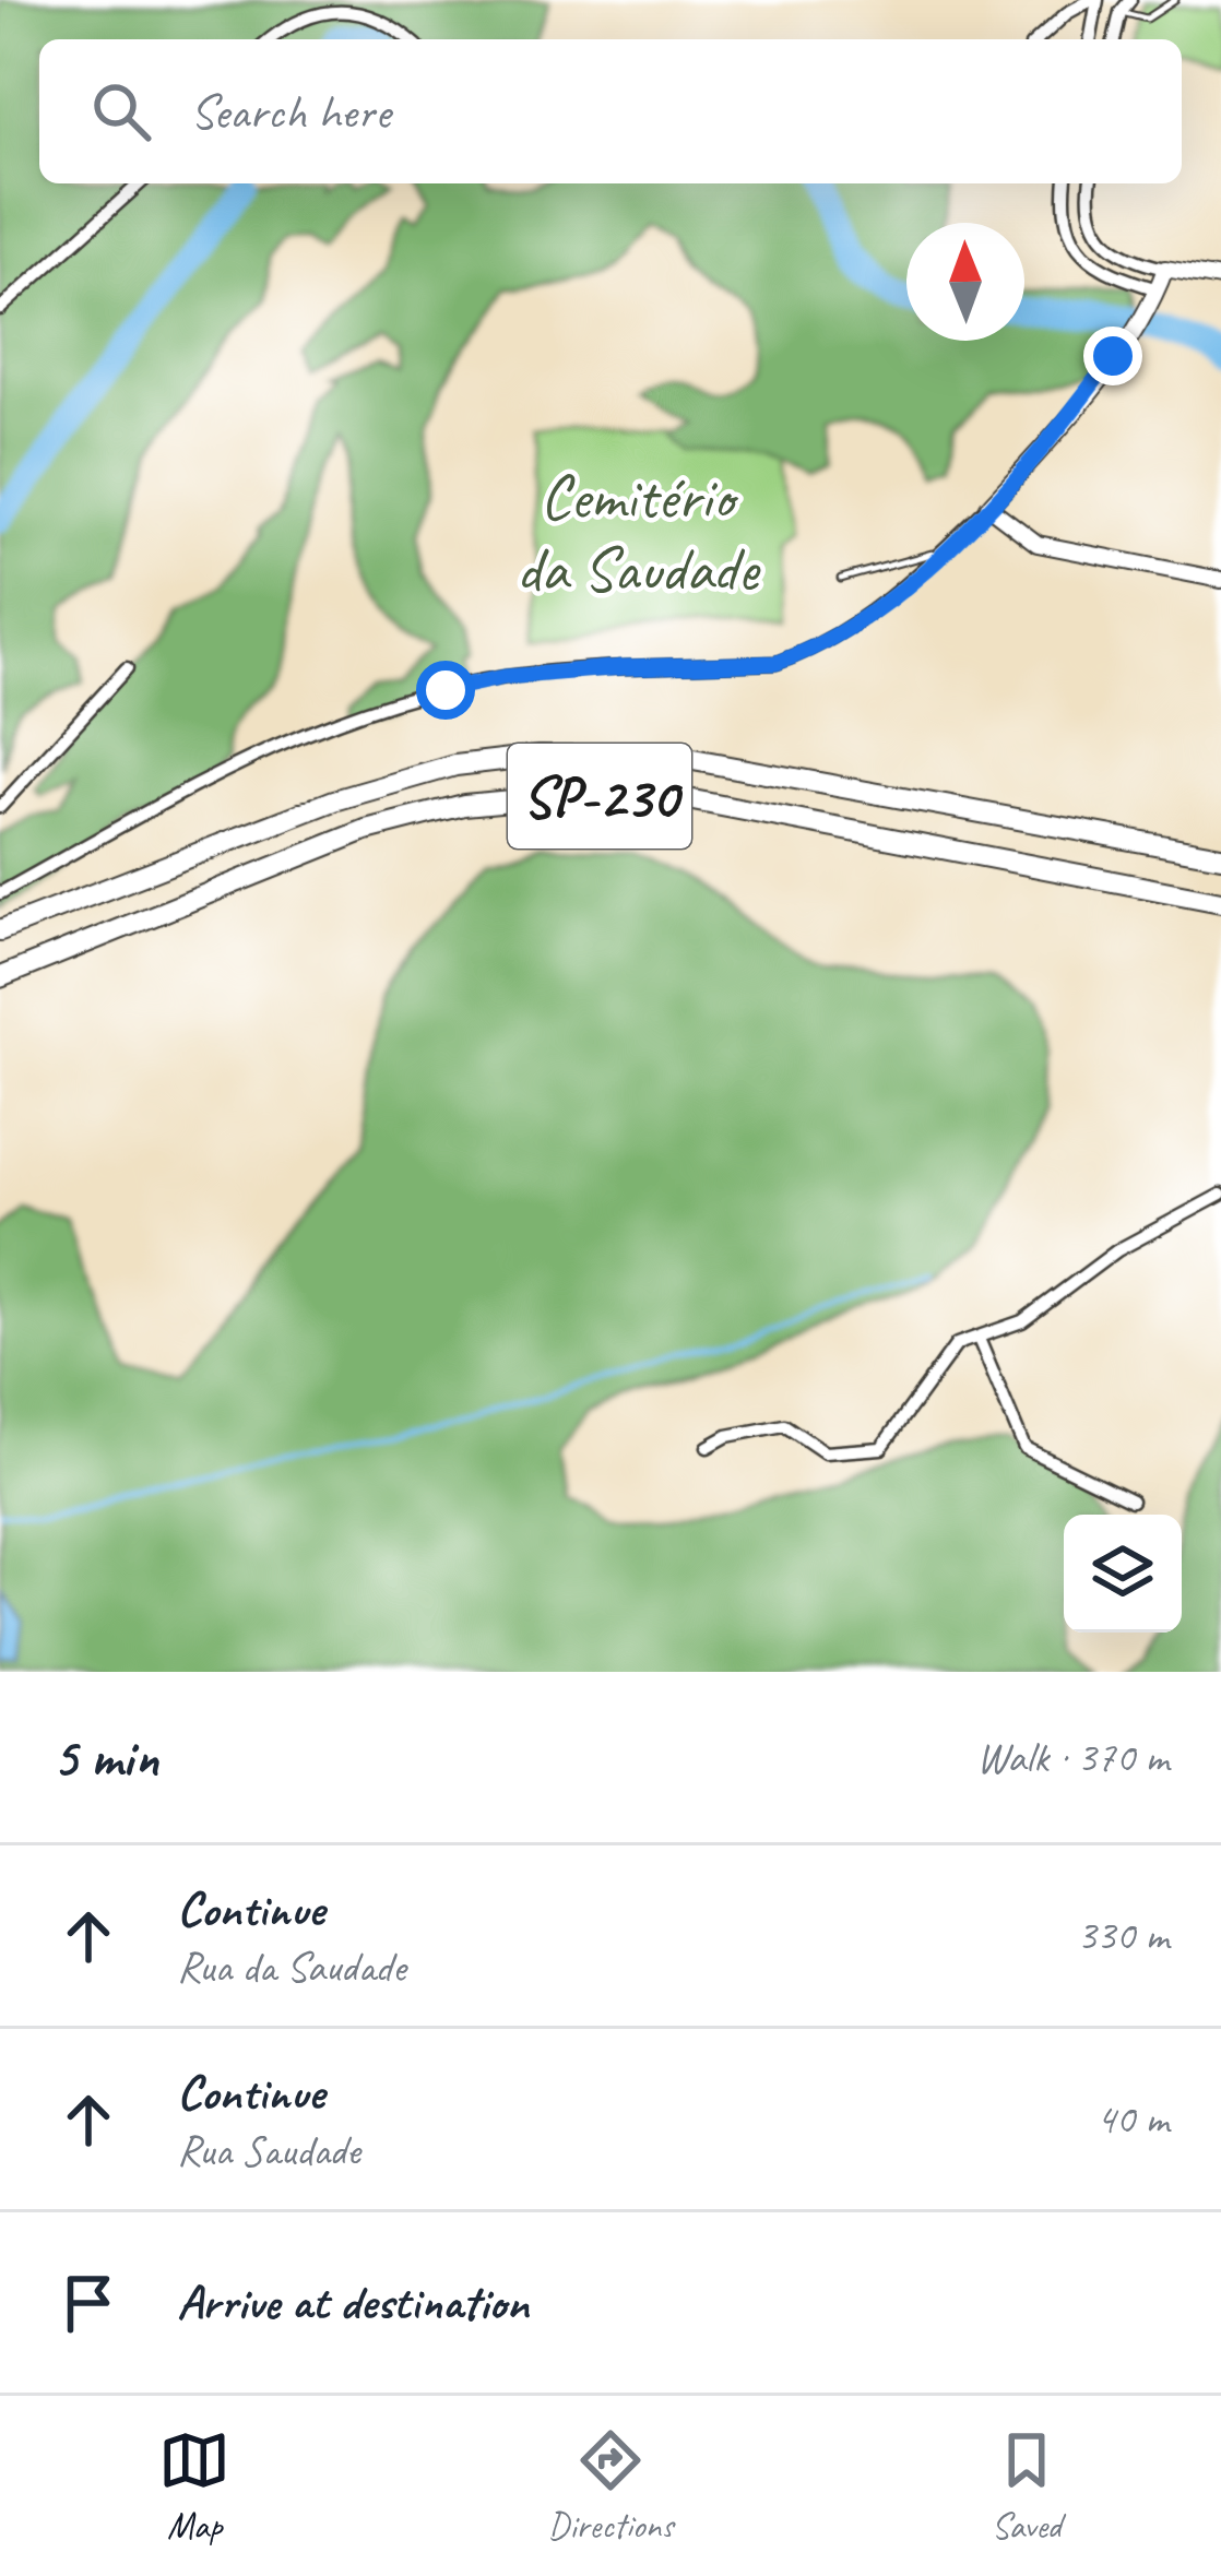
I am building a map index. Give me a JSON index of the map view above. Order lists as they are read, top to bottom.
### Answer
{
  "streets": {
    "highway": ["SP-230"]
  },
  "parks": ["Cemitério da Saudade"],
  "north": "top",
  "page": {
    "search": "Search here",
    "heading": ["5 min", "Walk · 370 m"],
    "list": [
      ["Continue", "Rua da Saudade", "330 m"],
      ["Continue", "Rua Saudade", "40 m"],
      "Arrive at destination"
    ],
    "nav": ["Map", "Directions", "Saved"]
  }
}
